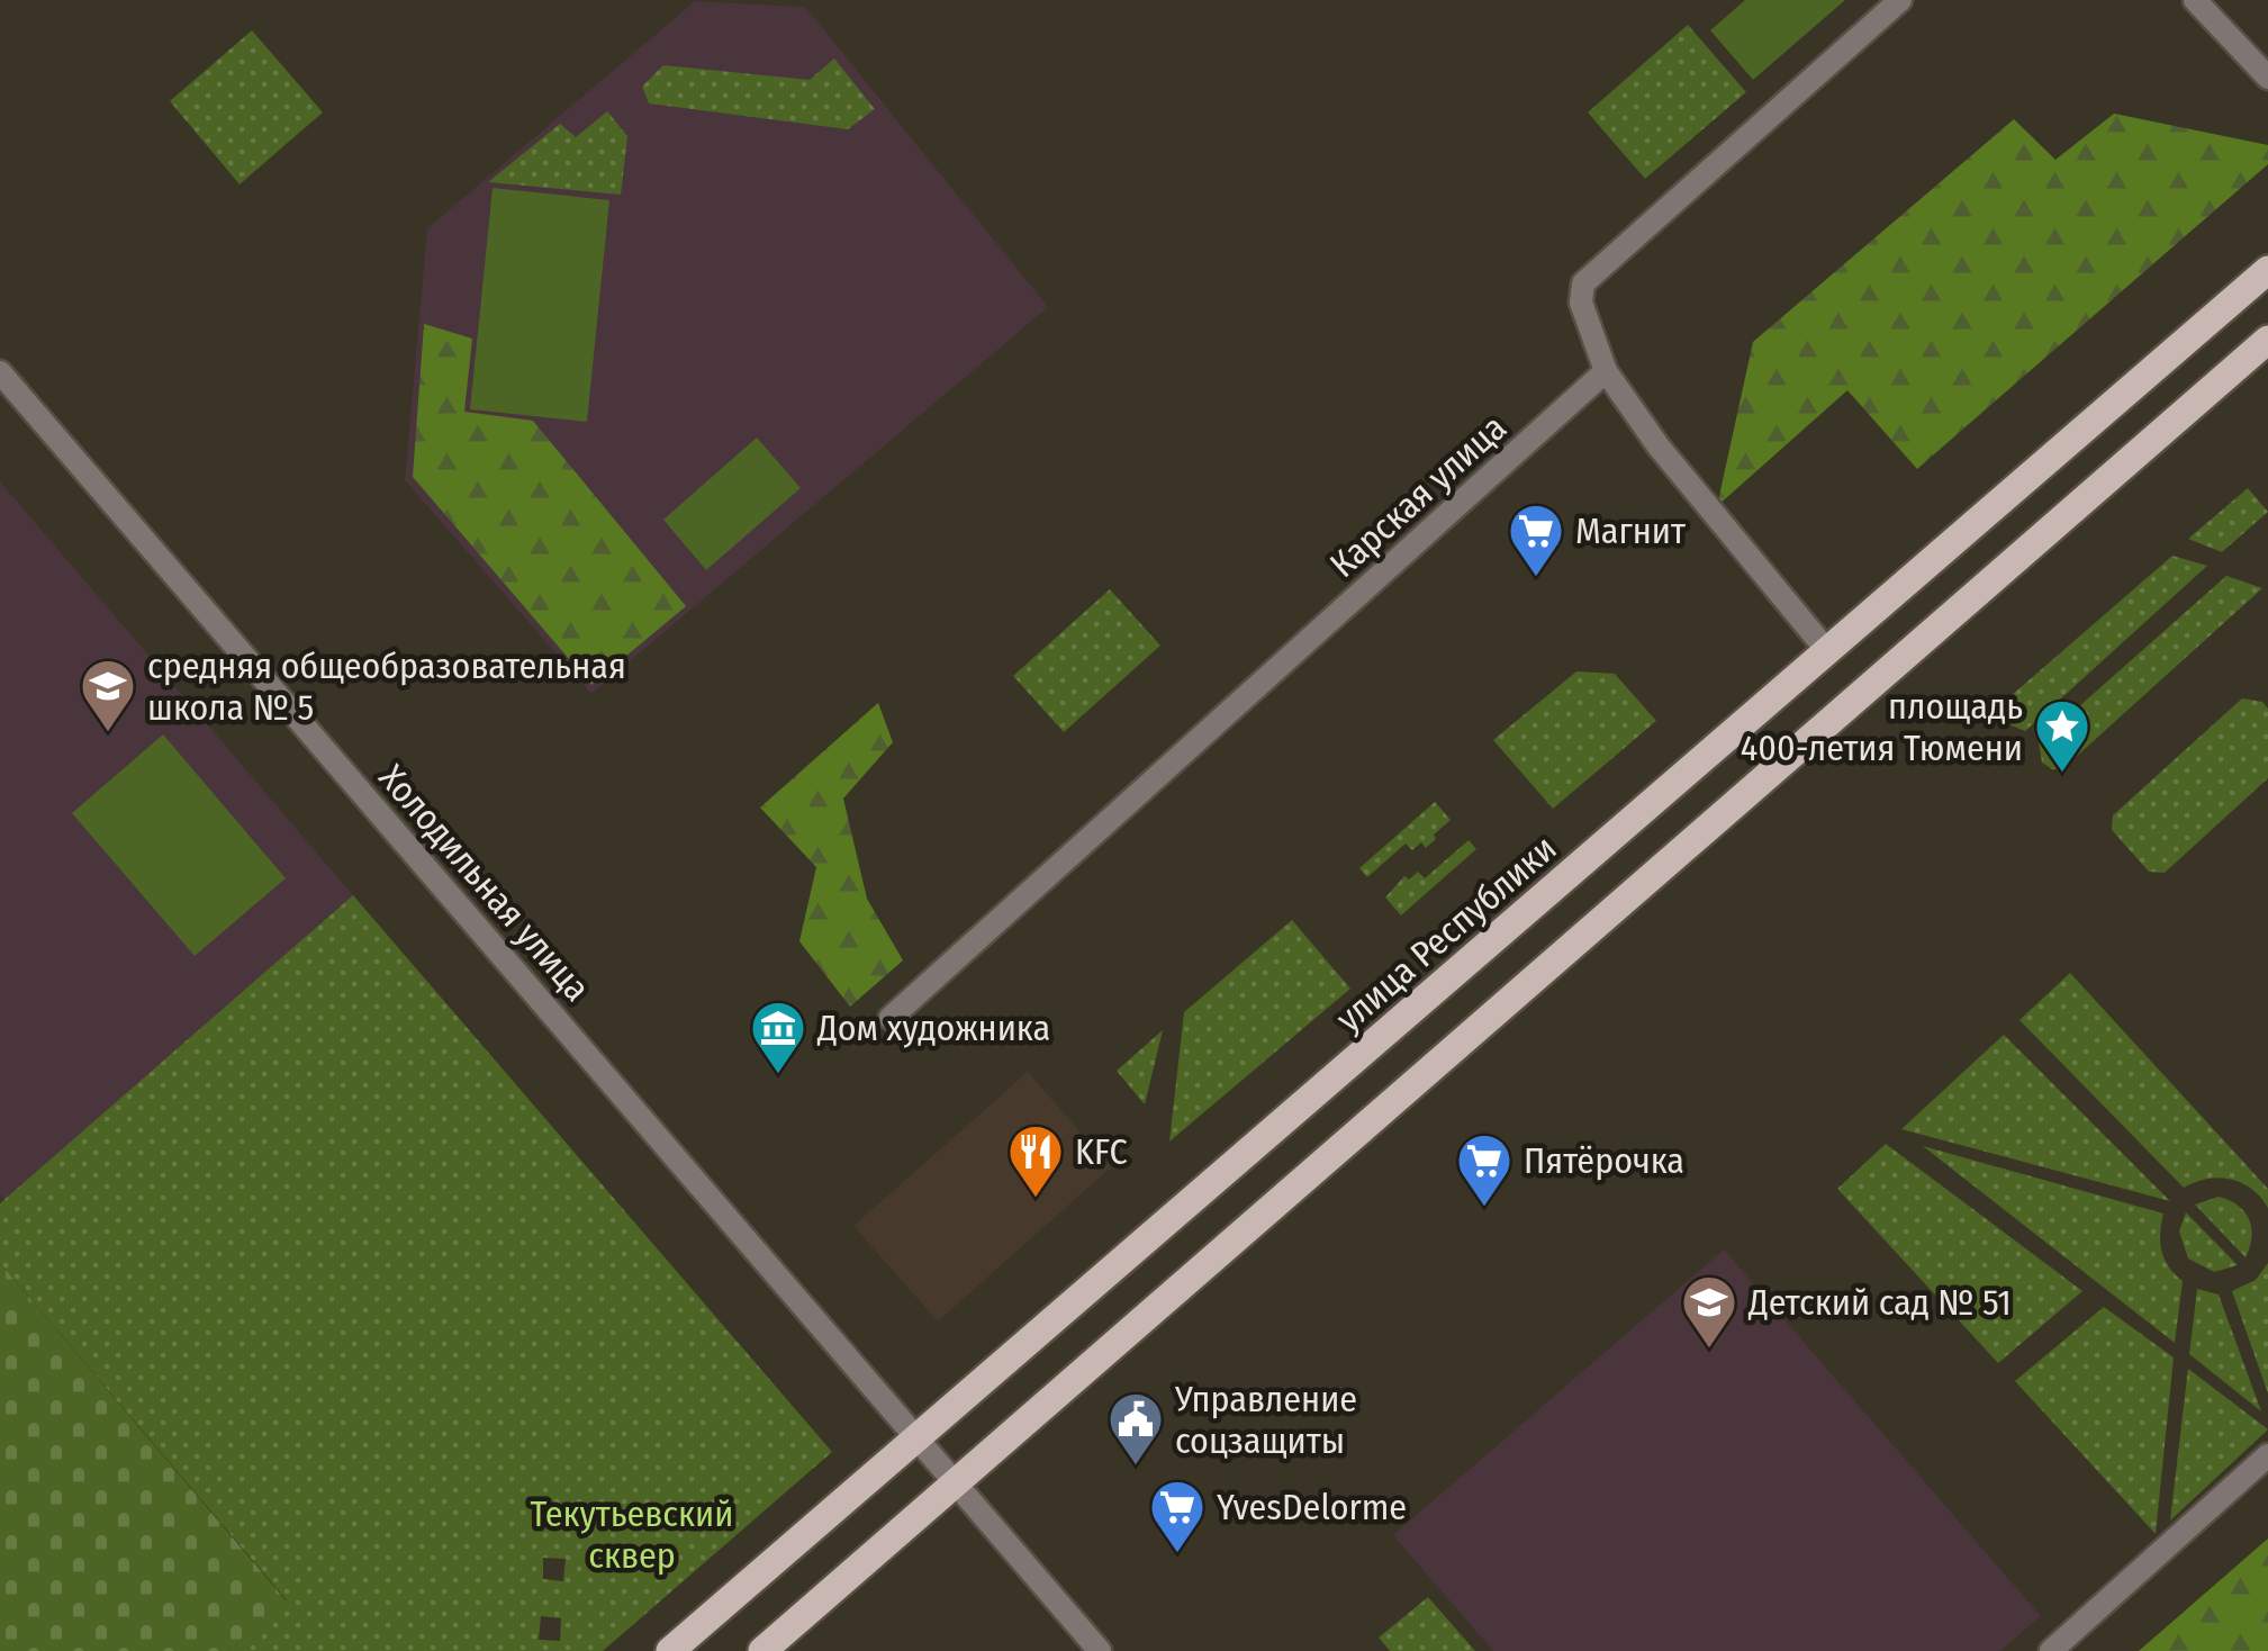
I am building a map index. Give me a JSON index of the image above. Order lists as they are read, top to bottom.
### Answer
{
  "streets": {
    "main road": ["улица Республики"],
    "street": ["Карская улица", "Холодильная улица"]
  },
  "crossings": [
    ["Холодильная улица", "улица Республики"]
  ],
  "parks": ["Текутьевский сквер"],
  "places": {
    "supermarket": ["Магнит", "Пятёрочка", "YvesDelorme"],
    "school or university": ["средняя общеобразовательная школа № 5", "Детский сад № 51"],
    "place": ["площадь 400-летия Тюмени"],
    "museum": ["Дом художника"],
    "restaurant": ["KFC"],
    "public building": ["Управление соцзащиты"]
  }
}
